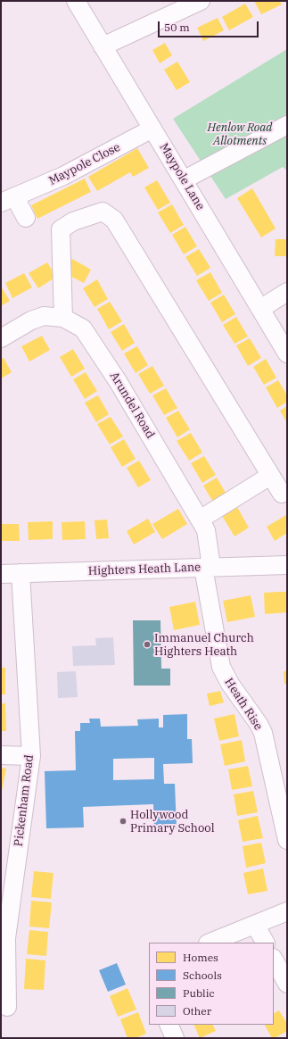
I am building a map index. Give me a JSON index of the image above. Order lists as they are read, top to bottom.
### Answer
{
  "streets": {
    "street": [
      "Maypole Close",
      "Maypole Lane",
      "Arundel Road",
      "Highters Heath Lane",
      "Heath Rise",
      "Pickenham Road"
    ]
  },
  "crossings": [
    ["Maypole Close", "Maypole Lane"],
    ["Arundel Road", "Highters Heath Lane"],
    ["Arundel Road", "Heath Rise"],
    ["Highters Heath Lane", "Heath Rise"],
    ["Highters Heath Lane", "Pickenham Road"]
  ],
  "parks": ["Henlow Road Allotments"],
  "places": ["Immanuel Church Highters Heath", "Hollywood Primary School"],
  "legend": [
    "Homes",
    "Schools",
    "Public",
    "Other"
  ],
  "scale_bar": "50 m"
}
